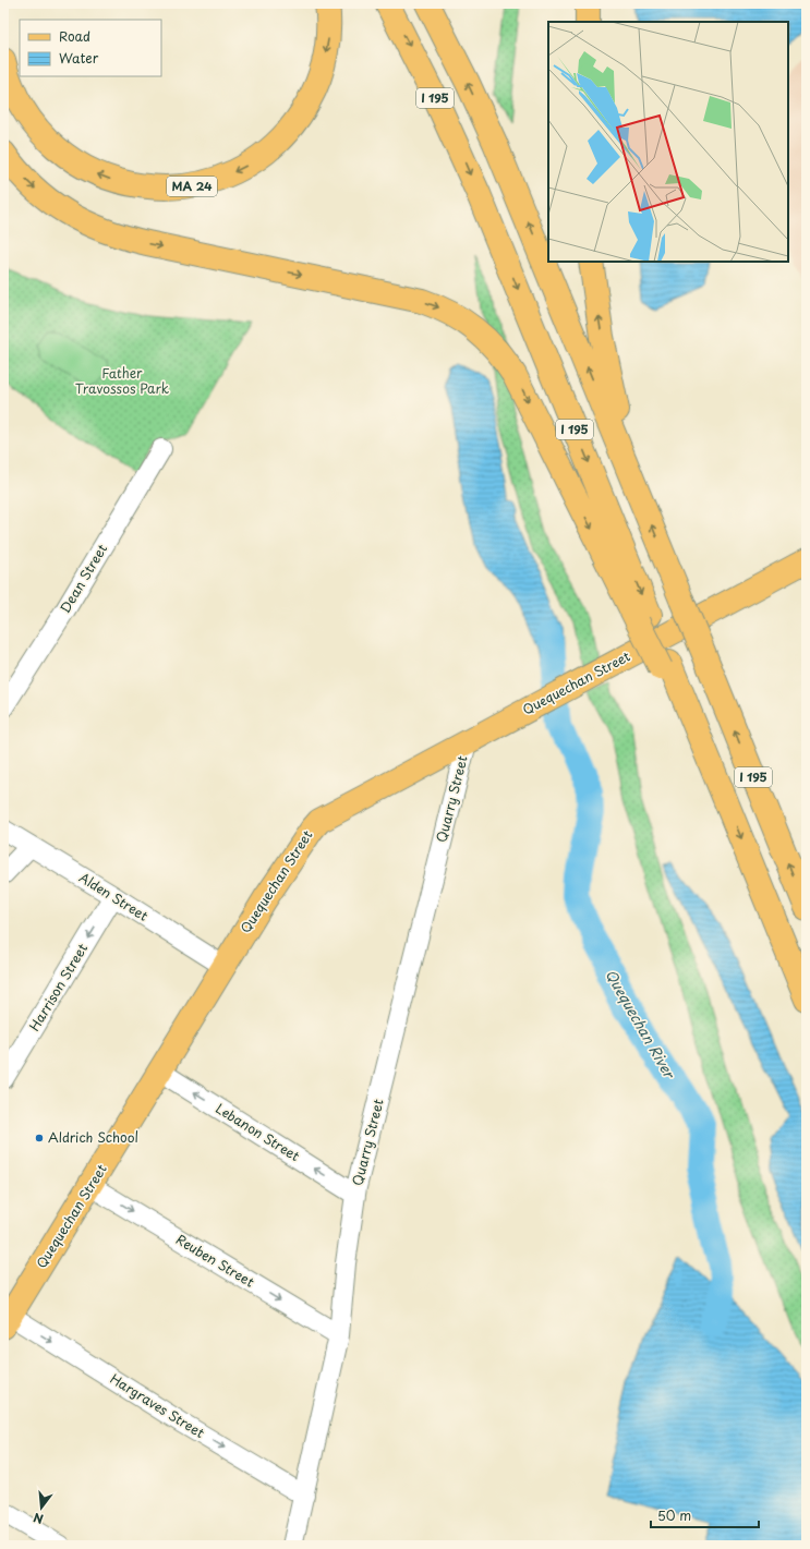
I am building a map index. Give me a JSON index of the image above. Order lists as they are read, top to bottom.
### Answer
{
  "streets": {
    "main road": ["I 195", "MA 24", "Quequechan Street"],
    "street": [
      "Dean Street",
      "Quarry Street",
      "Alden Street",
      "Harrison Street",
      "Lebanon Street",
      "Reuben Street",
      "Hargraves Street"
    ]
  },
  "crossings": [
    ["Quequechan Street", "Quarry Street"],
    ["Quequechan Street", "Alden Street"],
    ["Quequechan Street", "Lebanon Street"],
    ["Quequechan Street", "Reuben Street"],
    ["Quequechan Street", "Hargraves Street"],
    ["Quarry Street", "Lebanon Street"],
    ["Quarry Street", "Reuben Street"],
    ["Quarry Street", "Hargraves Street"],
    ["Alden Street", "Harrison Street"]
  ],
  "one_way": [
    "Harrison Street",
    "Lebanon Street",
    "Reuben Street",
    "Hargraves Street"
  ],
  "water": ["Quequechan River"],
  "parks": ["Father Travossos Park"],
  "places": ["Aldrich School"],
  "legend": ["Road", "Water"],
  "scale_bar": "50 m",
  "north": "bottom"
}
